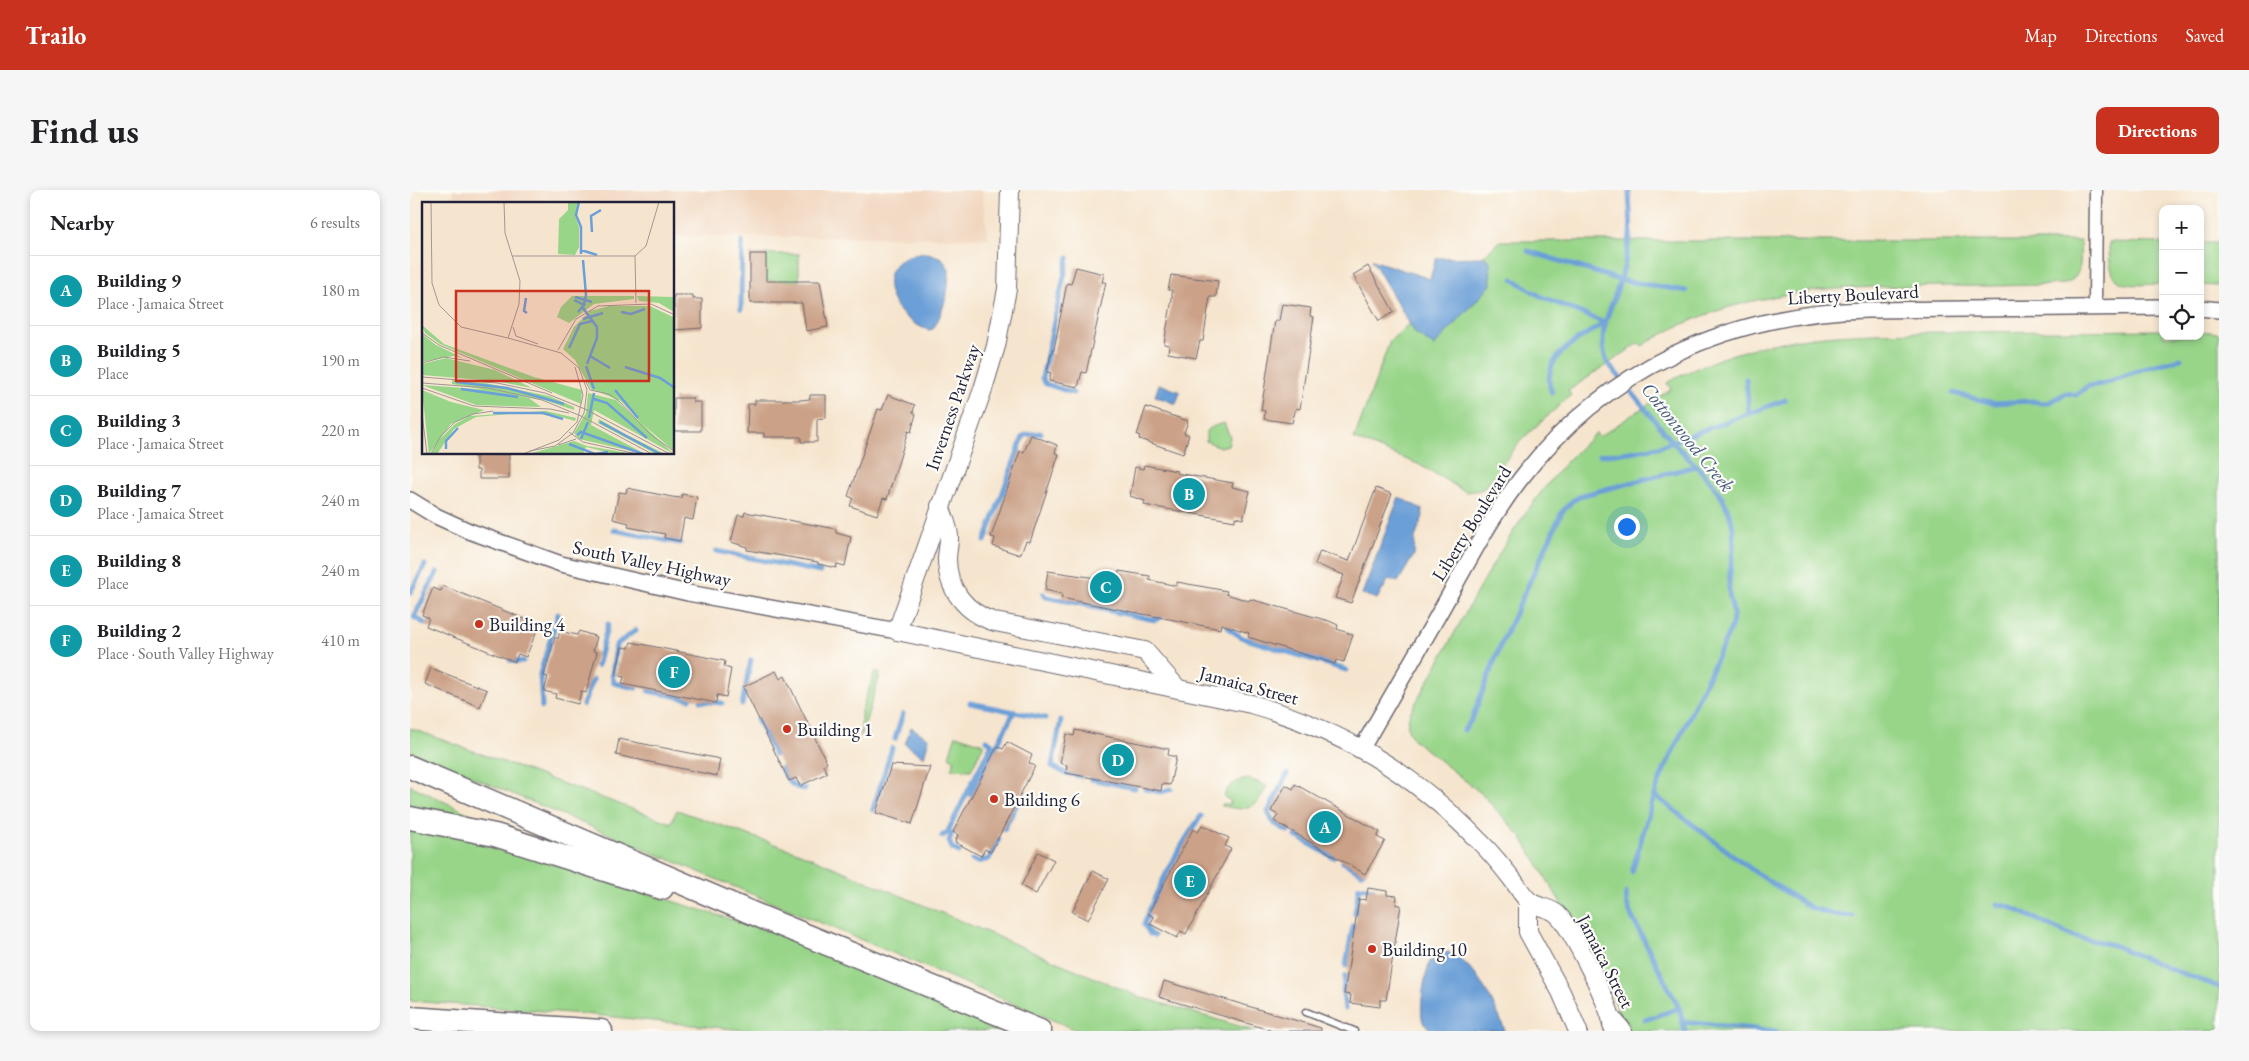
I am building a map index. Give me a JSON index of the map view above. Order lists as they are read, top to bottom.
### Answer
{
  "streets": {
    "main road": ["Inverness Parkway", "Jamaica Street"],
    "street": ["Liberty Boulevard", "South Valley Highway"]
  },
  "crossings": [
    ["Liberty Boulevard", "Jamaica Street"],
    ["Inverness Parkway", "South Valley Highway"],
    ["Inverness Parkway", "Jamaica Street"],
    ["South Valley Highway", "Jamaica Street"]
  ],
  "water": ["Cottonwood Creek"],
  "places": [
    "Building 4",
    "Building 1",
    "Building 6",
    "Building 10"
  ],
  "page": {
    "header": "Trailo",
    "nav": ["Map", "Directions", "Saved"],
    "buttons": "Directions",
    "title": "Find us",
    "heading": ["Nearby", "6 results"],
    "map_buttons": ["+", "−"],
    "list": [
      {
        "mark": "A",
        "name": "Building 9",
        "note": "Place · Jamaica Street",
        "value": "180 m"
      },
      {
        "mark": "B",
        "name": "Building 5",
        "note": "Place",
        "value": "190 m"
      },
      {
        "mark": "C",
        "name": "Building 3",
        "note": "Place · Jamaica Street",
        "value": "220 m"
      },
      {
        "mark": "D",
        "name": "Building 7",
        "note": "Place · Jamaica Street",
        "value": "240 m"
      },
      {
        "mark": "E",
        "name": "Building 8",
        "note": "Place",
        "value": "240 m"
      },
      {
        "mark": "F",
        "name": "Building 2",
        "note": "Place · South Valley Highway",
        "value": "410 m"
      }
    ],
    "pins": [
      "B",
      "C",
      "F",
      "D",
      "A",
      "E"
    ]
  }
}
